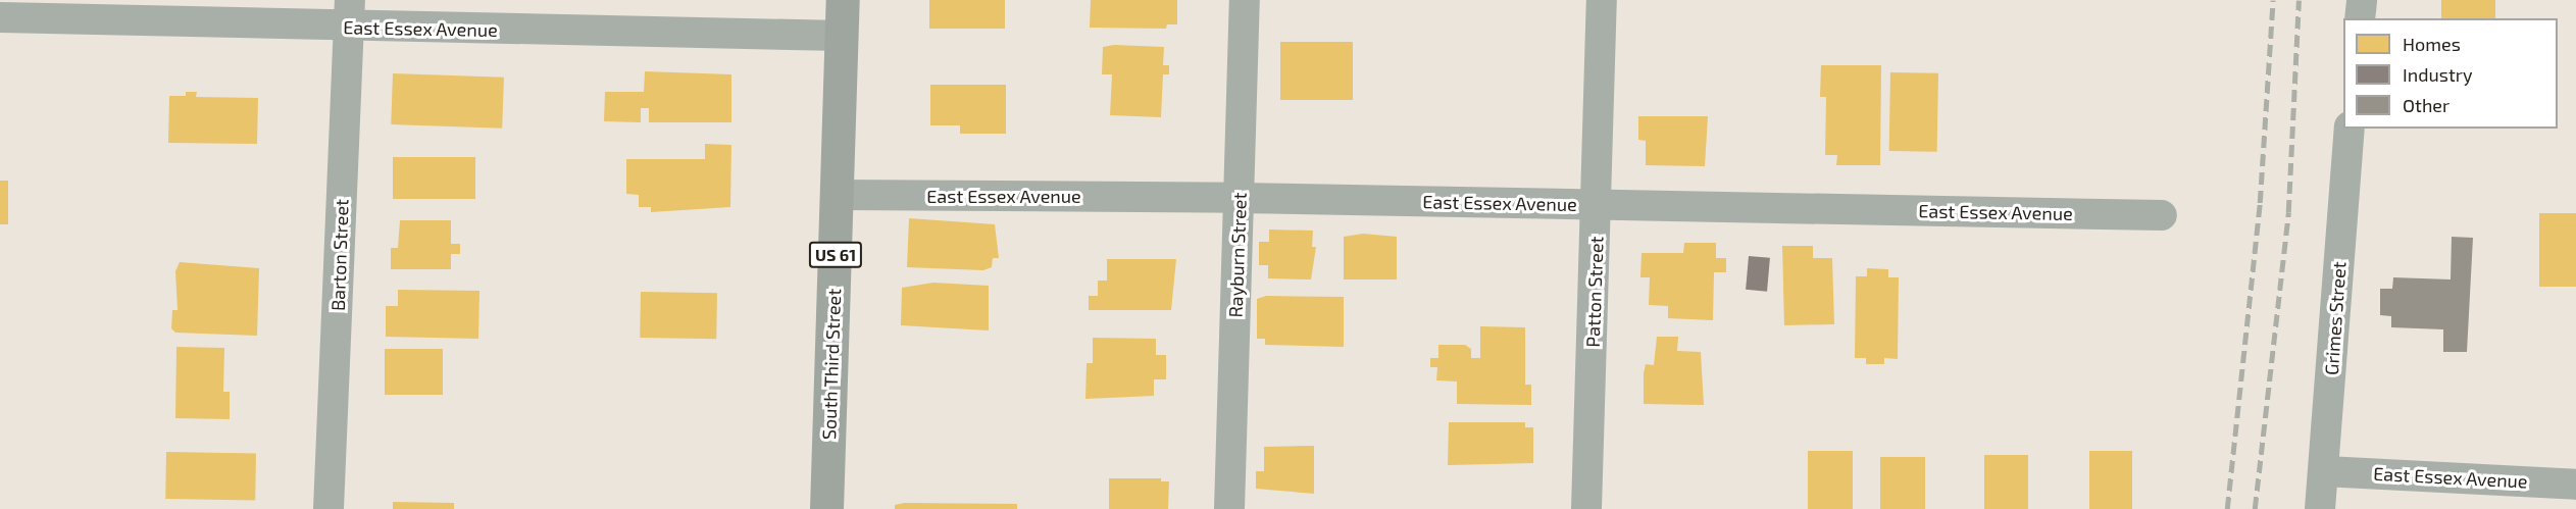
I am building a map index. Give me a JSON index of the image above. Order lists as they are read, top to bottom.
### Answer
{
  "streets": {
    "main road": ["US 61", "South Third Street"],
    "street": [
      "East Essex Avenue",
      "Barton Street",
      "Rayburn Street",
      "Patton Street",
      "Grimes Street"
    ]
  },
  "crossings": [
    ["East Essex Avenue", "Barton Street"],
    ["East Essex Avenue", "Rayburn Street"],
    ["East Essex Avenue", "Patton Street"],
    ["East Essex Avenue", "Grimes Street"],
    ["East Essex Avenue", "South Third Street"]
  ],
  "legend": ["Homes", "Industry", "Other"]
}
